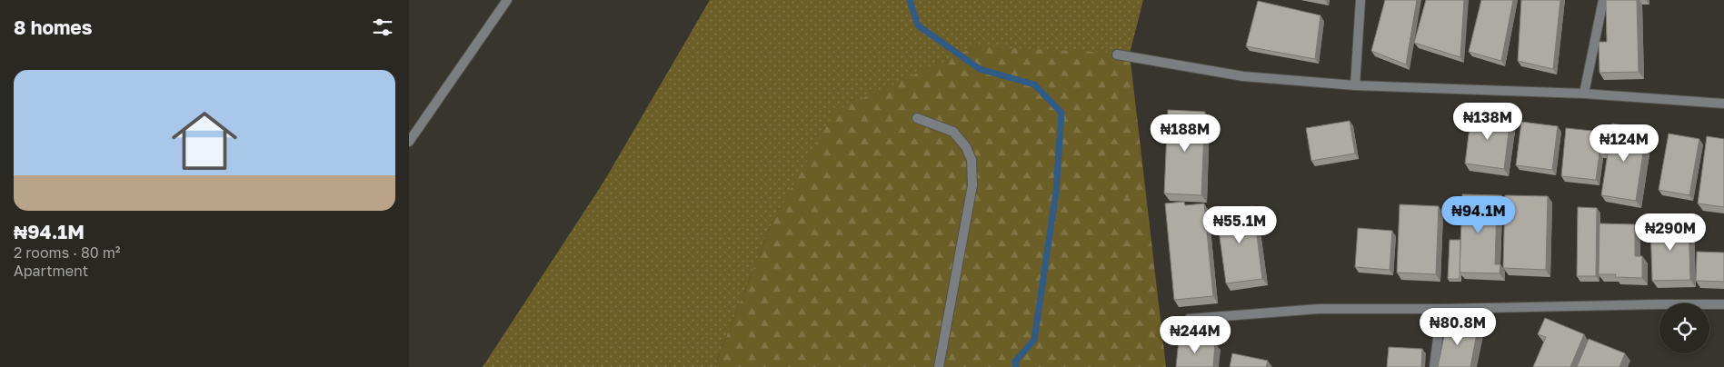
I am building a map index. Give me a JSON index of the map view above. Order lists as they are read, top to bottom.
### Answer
{
  "page": {
    "heading": "8 homes",
    "list": [
      {
        "name": "₦94.1M",
        "note": "2 rooms · 80 m² · Apartment"
      }
    ],
    "price": [
      "₦138M",
      "₦188M",
      "₦124M",
      "₦94.1M",
      "₦55.1M",
      "₦290M",
      "₦80.8M",
      "₦244M"
    ]
  }
}
